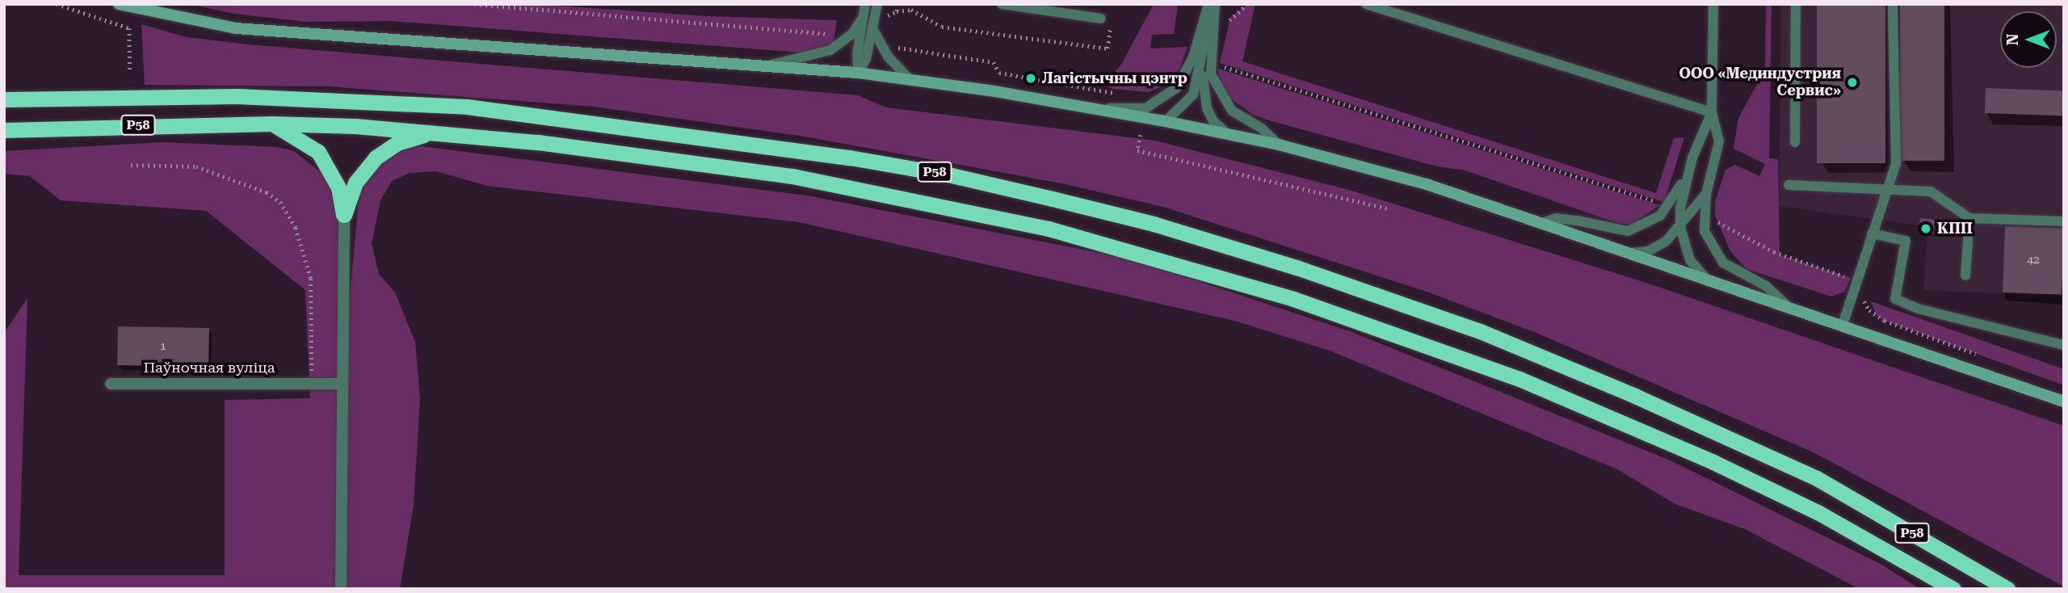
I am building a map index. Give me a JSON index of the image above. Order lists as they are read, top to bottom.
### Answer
{
  "streets": {
    "highway": ["Р58"],
    "street": ["Паўночная вуліца"]
  },
  "places": ["Лагістычны цэнтр", "ООО «Мединдустрия Сервис»", "КПП"],
  "house_numbers": ["42", "1"],
  "north": "left"
}
